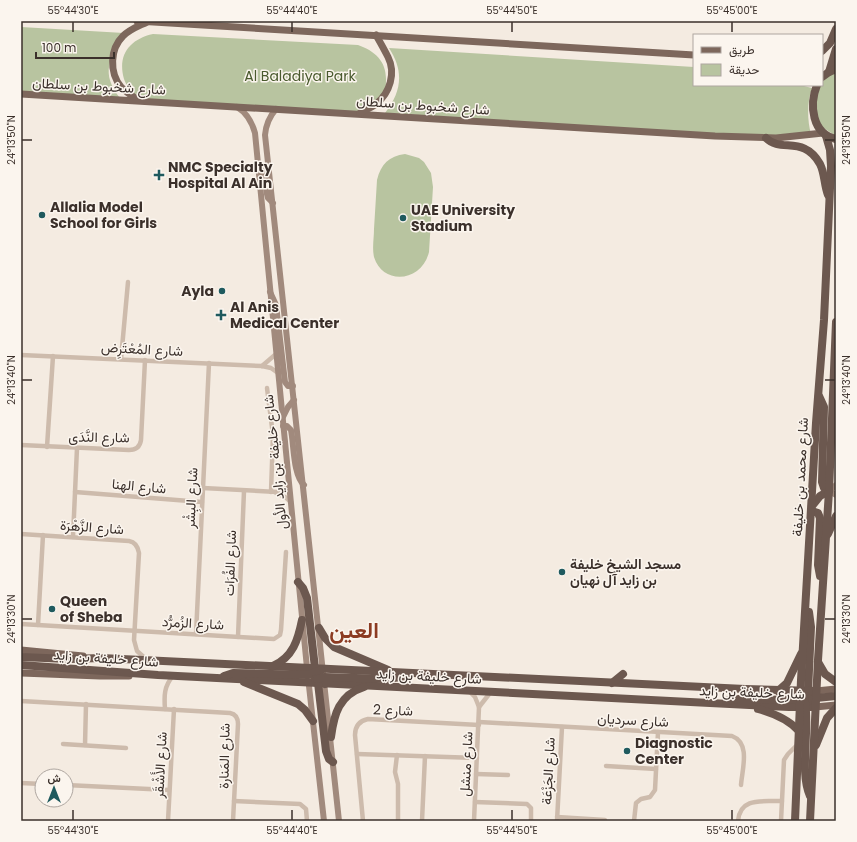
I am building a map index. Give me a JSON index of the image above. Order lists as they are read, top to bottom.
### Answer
{
  "streets": {
    "highway": ["شارع محمد بن خليفة", "شارع خليفة بن زايد"],
    "main road": ["شارع شخبوط بن سلطان", "شارع خليفة بن زايد الأول"],
    "street": [
      "شارع المُعْتَرِض",
      "شارع النَّدَى",
      "شارع الهنا",
      "شارع البِشْر",
      "شارع الزَّهْرَة",
      "شارع الفُرَات",
      "شارع الزُمرُّد",
      "شارع 2",
      "شارع سرديان",
      "شارع المَنارة",
      "شارع منشل",
      "شارع الأَشْقَر",
      "شارع الجَزْعَة"
    ]
  },
  "crossings": [
    ["شارع شخبوط بن سلطان", "شارع خليفة بن زايد الأول"],
    ["شارع شخبوط بن سلطان", "شارع محمد بن خليفة"],
    ["شارع المُعْتَرِض", "شارع النَّدَى"],
    ["شارع المُعْتَرِض", "شارع خليفة بن زايد الأول"],
    ["شارع المُعْتَرِض", "شارع البِشْر"],
    ["شارع خليفة بن زايد الأول", "شارع خليفة بن زايد"],
    ["شارع محمد بن خليفة", "شارع خليفة بن زايد"],
    ["شارع الهنا", "شارع البِشْر"],
    ["شارع البِشْر", "شارع الزُمرُّد"],
    ["شارع الزَّهْرَة", "شارع الزُمرُّد"],
    ["شارع الزَّهْرَة", "شارع خليفة بن زايد"],
    ["شارع الفُرَات", "شارع الزُمرُّد"],
    ["شارع 2", "شارع سرديان"],
    ["شارع 2", "شارع منشل"],
    ["شارع سرديان", "شارع منشل"],
    ["شارع سرديان", "شارع الجَزْعَة"],
    ["شارع المَنارة", "شارع الأَشْقَر"]
  ],
  "districts": ["العين"],
  "parks": ["Al Baladiya Park"],
  "places": {
    "health": ["NMC Specialty Hospital Al Ain", "Al Anis Medical Center"],
    "other": [
      "Allalia Model School for Girls",
      "UAE University Stadium",
      "Ayla",
      "مسجد الشيخ خليفة بن زايد آل نهيان",
      "Queen of Sheba",
      "Diagnostic Center"
    ]
  },
  "legend": ["طريق", "حديقة"],
  "scale_bar": "100 m",
  "north": "top",
  "coordinates": [
    "55°44'30\"E",
    "55°44'40\"E",
    "55°44'50\"E",
    "55°45'00\"E",
    "24°13'50\"N",
    "24°13'40\"N",
    "24°13'30\"N"
  ]
}
